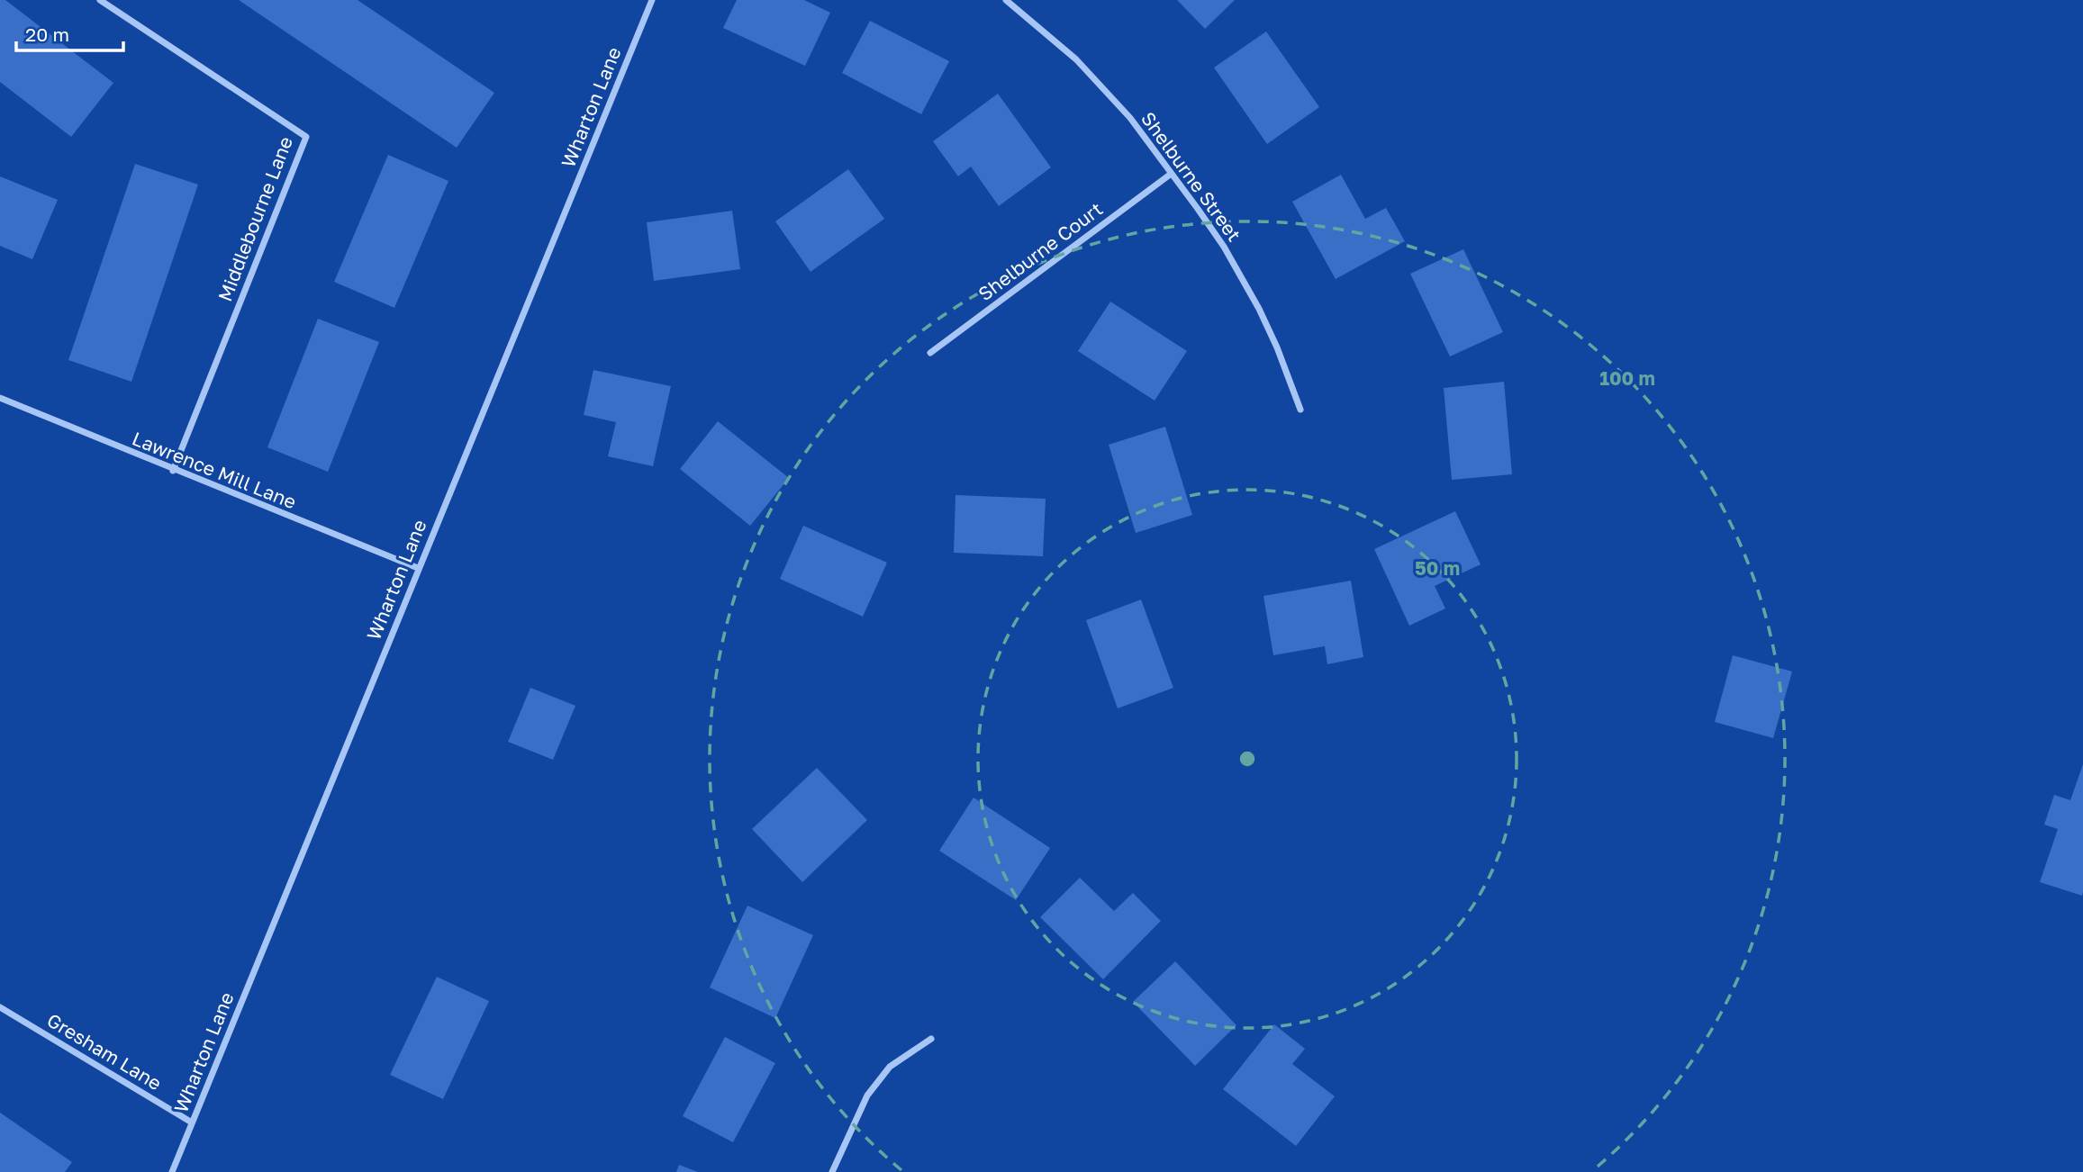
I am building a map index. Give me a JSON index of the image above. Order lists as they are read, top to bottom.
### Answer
{
  "streets": {
    "street": [
      "Wharton Lane",
      "Shelburne Street",
      "Middlebourne Lane",
      "Shelburne Court",
      "Lawrence Mill Lane",
      "Gresham Lane"
    ]
  },
  "crossings": [
    ["Wharton Lane", "Lawrence Mill Lane"],
    ["Wharton Lane", "Gresham Lane"],
    ["Shelburne Street", "Shelburne Court"],
    ["Middlebourne Lane", "Lawrence Mill Lane"]
  ],
  "scale_bar": "20 m",
  "rings": ["100 m", "50 m"]
}
